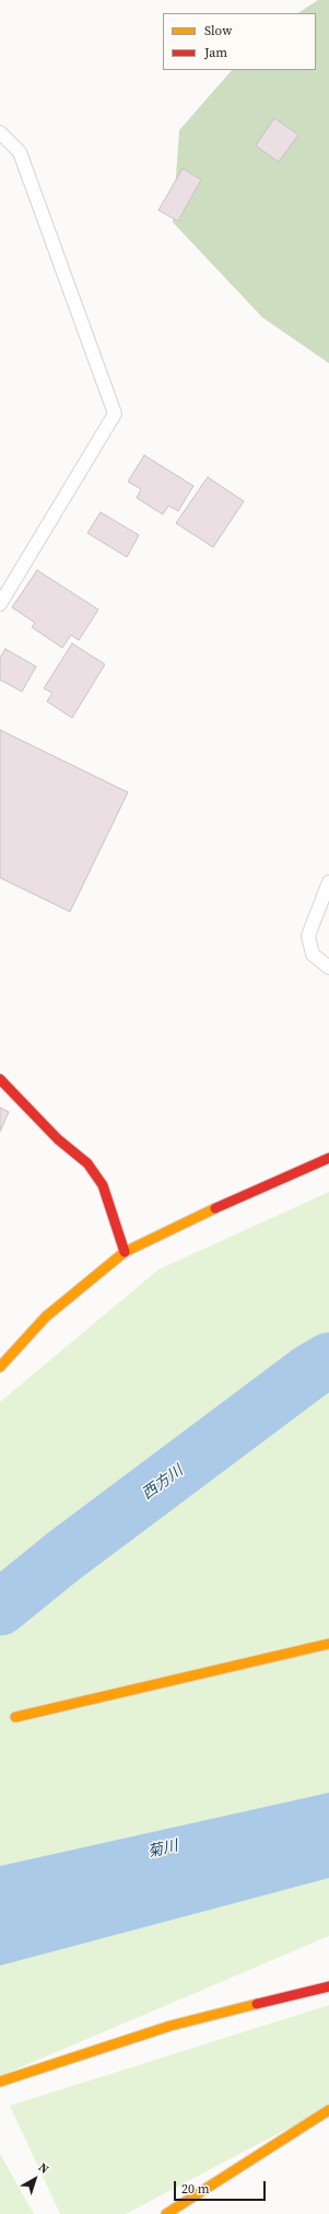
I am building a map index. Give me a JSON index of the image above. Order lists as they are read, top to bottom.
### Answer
{
  "water": ["西方川", "菊川"],
  "legend": ["Slow", "Jam"],
  "scale_bar": "20 m",
  "north": "top right"
}
